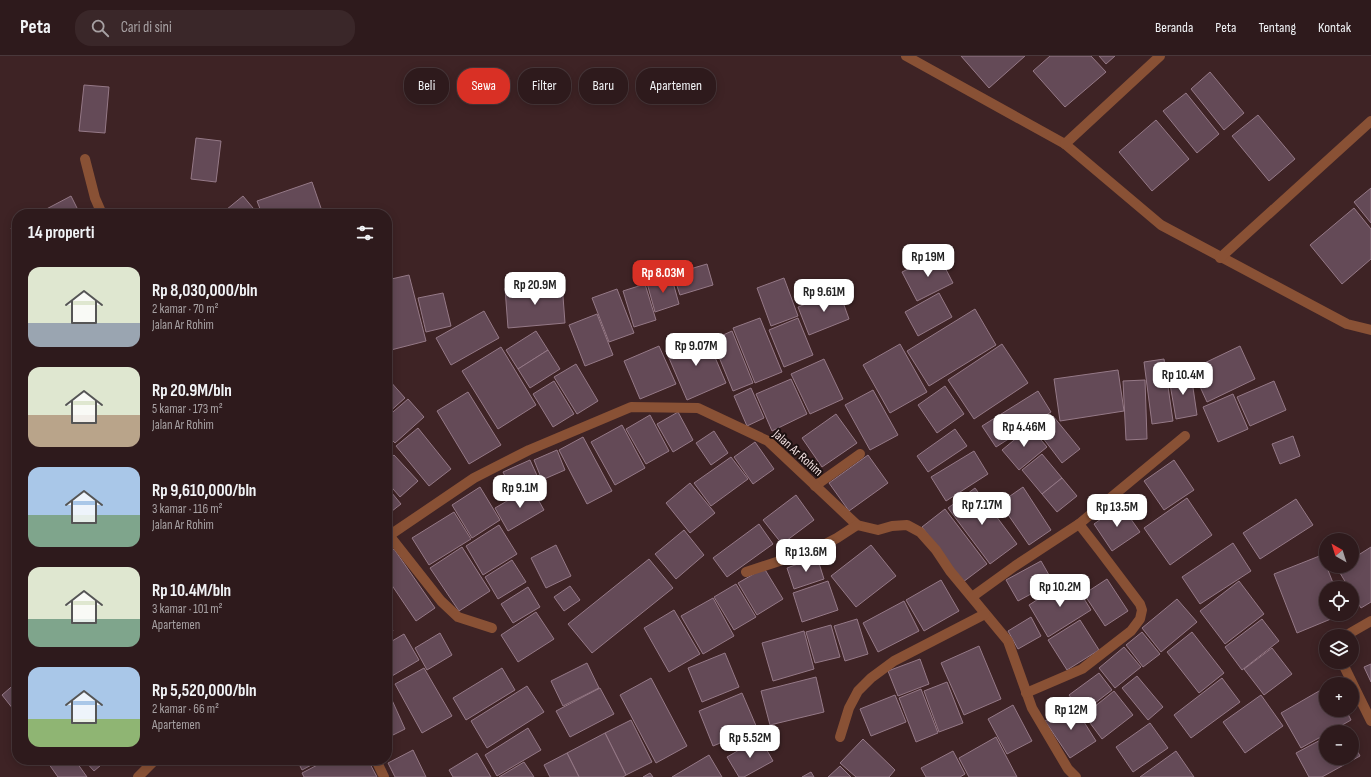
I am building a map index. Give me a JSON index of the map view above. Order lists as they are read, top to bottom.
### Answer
{
  "streets": {
    "street": ["Jalan Ar Rohim"]
  },
  "north": "top left",
  "page": {
    "header": "Peta",
    "search": "Cari di sini",
    "nav": [
      "Beranda",
      "Peta",
      "Tentang",
      "Kontak"
    ],
    "chip": [
      "Beli",
      "Sewa",
      "Filter",
      "Baru",
      "Apartemen"
    ],
    "heading": "14 properti",
    "price": [
      "Rp 19M",
      "Rp 8.03M",
      "Rp 20.9M",
      "Rp 9.61M",
      "Rp 9.07M",
      "Rp 10.4M",
      "Rp 4.46M",
      "Rp 9.1M",
      "Rp 7.17M",
      "Rp 13.5M",
      "Rp 13.6M",
      "Rp 10.2M",
      "Rp 12M",
      "Rp 5.52M"
    ],
    "list": [
      {
        "name": "Rp 8,030,000/bln",
        "note": "2 kamar · 70 m² · Jalan Ar Rohim"
      },
      {
        "name": "Rp 20.9M/bln",
        "note": "5 kamar · 173 m² · Jalan Ar Rohim"
      },
      {
        "name": "Rp 9,610,000/bln",
        "note": "3 kamar · 116 m² · Jalan Ar Rohim"
      },
      {
        "name": "Rp 10.4M/bln",
        "note": "3 kamar · 101 m² · Apartemen"
      },
      {
        "name": "Rp 5,520,000/bln",
        "note": "2 kamar · 66 m² · Apartemen"
      }
    ],
    "map_buttons": ["+", "−"]
  }
}
